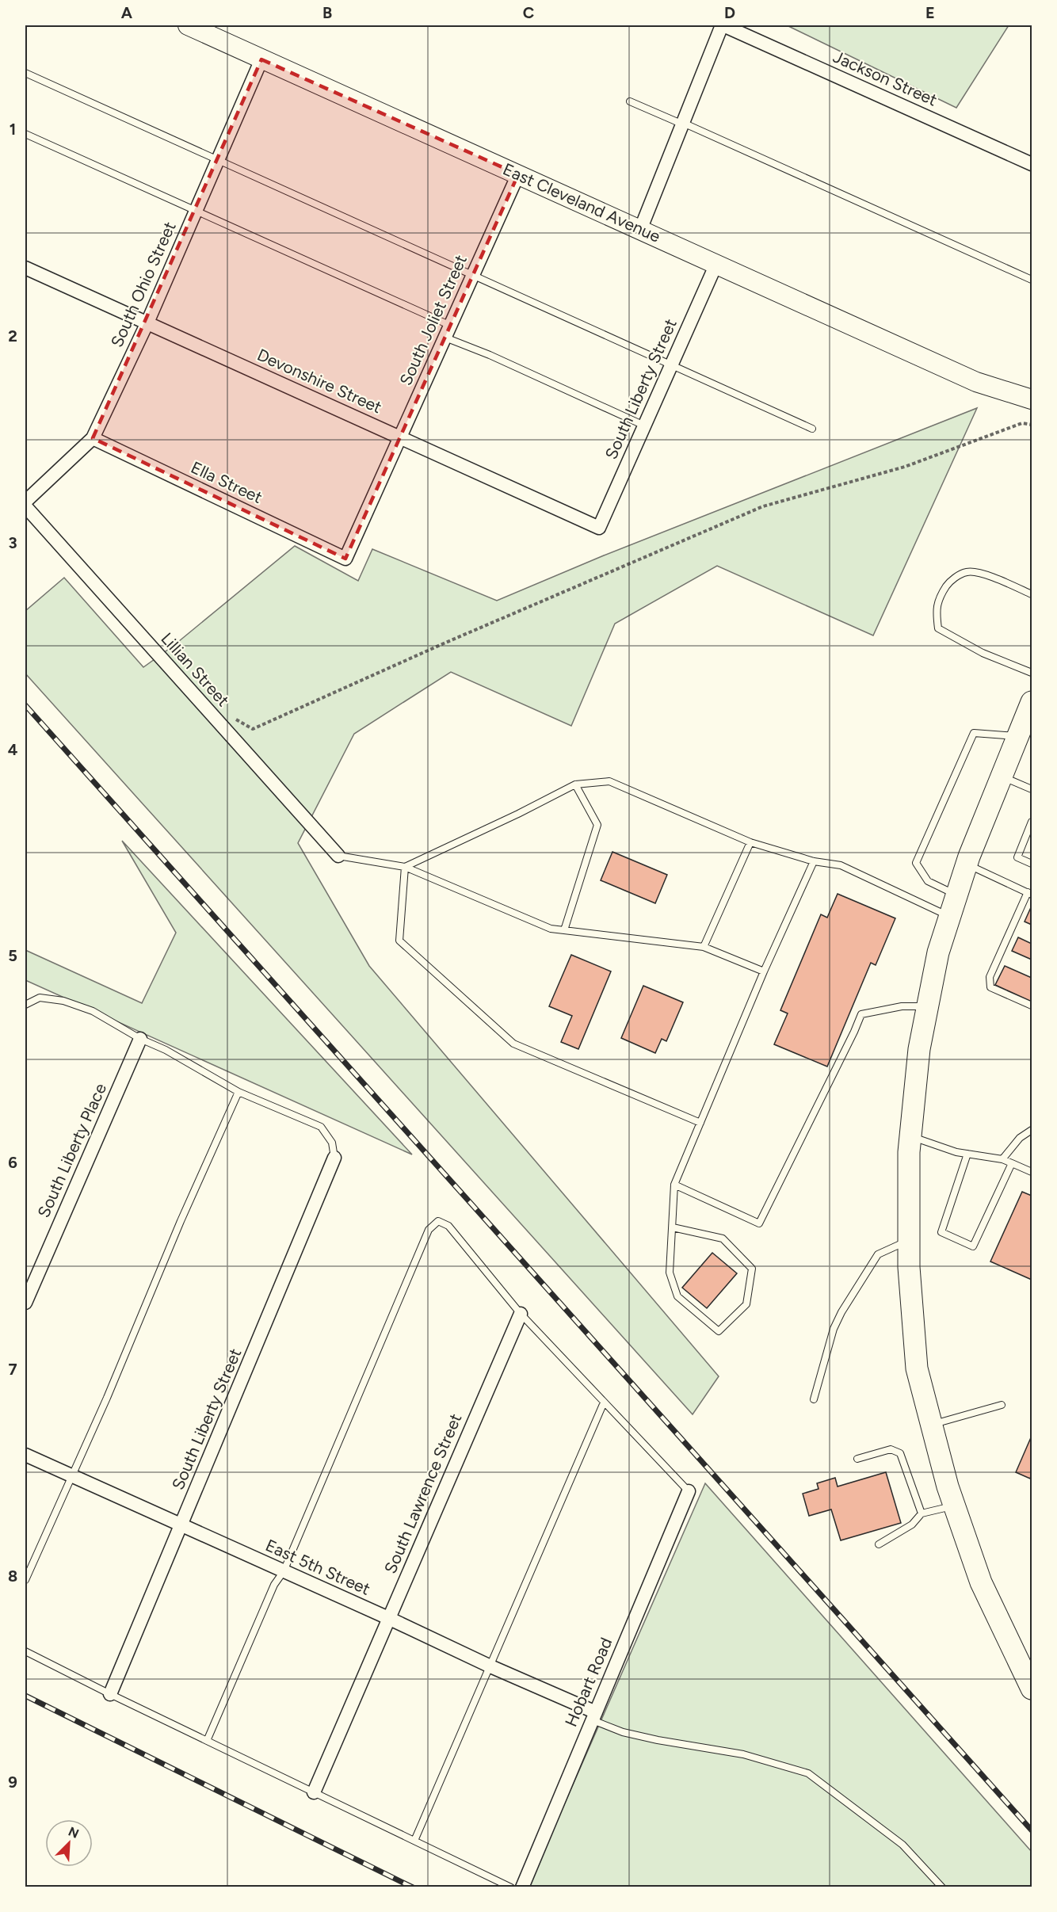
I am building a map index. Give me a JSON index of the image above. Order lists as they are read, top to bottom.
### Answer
{
  "streets": {
    "main road": ["East Cleveland Avenue"],
    "street": [
      "Jackson Street",
      "South Ohio Street",
      "South Joliet Street",
      "Devonshire Street",
      "South Liberty Street",
      "Ella Street",
      "Lillian Street",
      "South Liberty Place",
      "South Lawrence Street",
      "East 5th Street",
      "Hobart Road"
    ]
  },
  "crossings": [
    ["East Cleveland Avenue", "South Ohio Street"],
    ["East Cleveland Avenue", "South Joliet Street"],
    ["East Cleveland Avenue", "South Liberty Street"],
    ["South Ohio Street", "Devonshire Street"],
    ["South Ohio Street", "Ella Street"],
    ["South Joliet Street", "Devonshire Street"],
    ["South Joliet Street", "Ella Street"],
    ["Devonshire Street", "South Liberty Street"],
    ["South Liberty Street", "East 5th Street"],
    ["South Lawrence Street", "East 5th Street"],
    ["East 5th Street", "Hobart Road"]
  ],
  "north": "top right",
  "grid": {
    "columns": [
      "A",
      "B",
      "C",
      "D",
      "E"
    ],
    "rows": [
      "1",
      "2",
      "3",
      "4",
      "5",
      "6",
      "7",
      "8",
      "9"
    ]
  }
}
